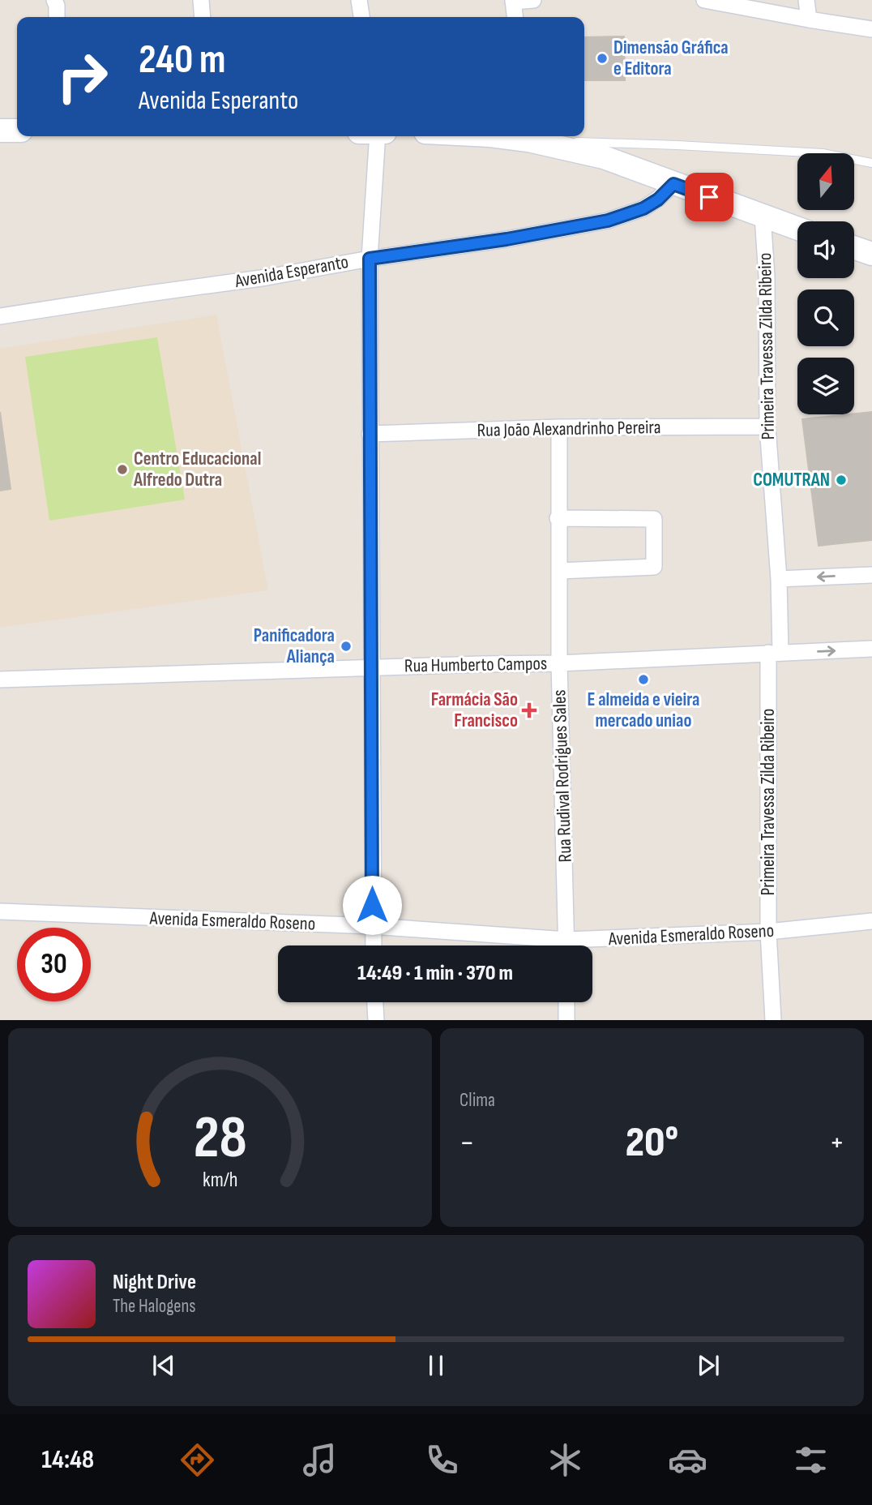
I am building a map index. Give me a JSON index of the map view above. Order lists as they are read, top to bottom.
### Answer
{
  "streets": {
    "street": [
      "Avenida Esperanto",
      "Primeira Travessa Zilda Ribeiro",
      "Rua João Alexandrinho Pereira",
      "Rua Humberto Campos",
      "Rua Rudival Rodrigues Sales",
      "Avenida Esmeraldo Roseno"
    ]
  },
  "crossings": [
    ["Primeira Travessa Zilda Ribeiro", "Rua João Alexandrinho Pereira"],
    ["Primeira Travessa Zilda Ribeiro", "Rua Humberto Campos"],
    ["Primeira Travessa Zilda Ribeiro", "Avenida Esmeraldo Roseno"],
    ["Rua João Alexandrinho Pereira", "Rua Rudival Rodrigues Sales"],
    ["Rua Humberto Campos", "Rua Rudival Rodrigues Sales"]
  ],
  "places": {
    "other": [
      "Dimensão Gráfica e Editora",
      "Centro Educacional Alfredo Dutra",
      "COMUTRAN",
      "Panificadora Aliança",
      "E almeida e vieira mercado uniao"
    ],
    "health": ["Farmácia São Francisco"]
  },
  "north": "top",
  "page": {
    "turn": ["240 m", "Avenida Esperanto"],
    "limit": "30",
    "trip": "14:49 · 1 min · 370 m",
    "tile": "Clima",
    "heat": ["−", "20°", "+"],
    "song": ["Night Drive", "The Halogens"],
    "tabs": "14:48",
    "gauge": ["28", "km/h"]
  }
}
